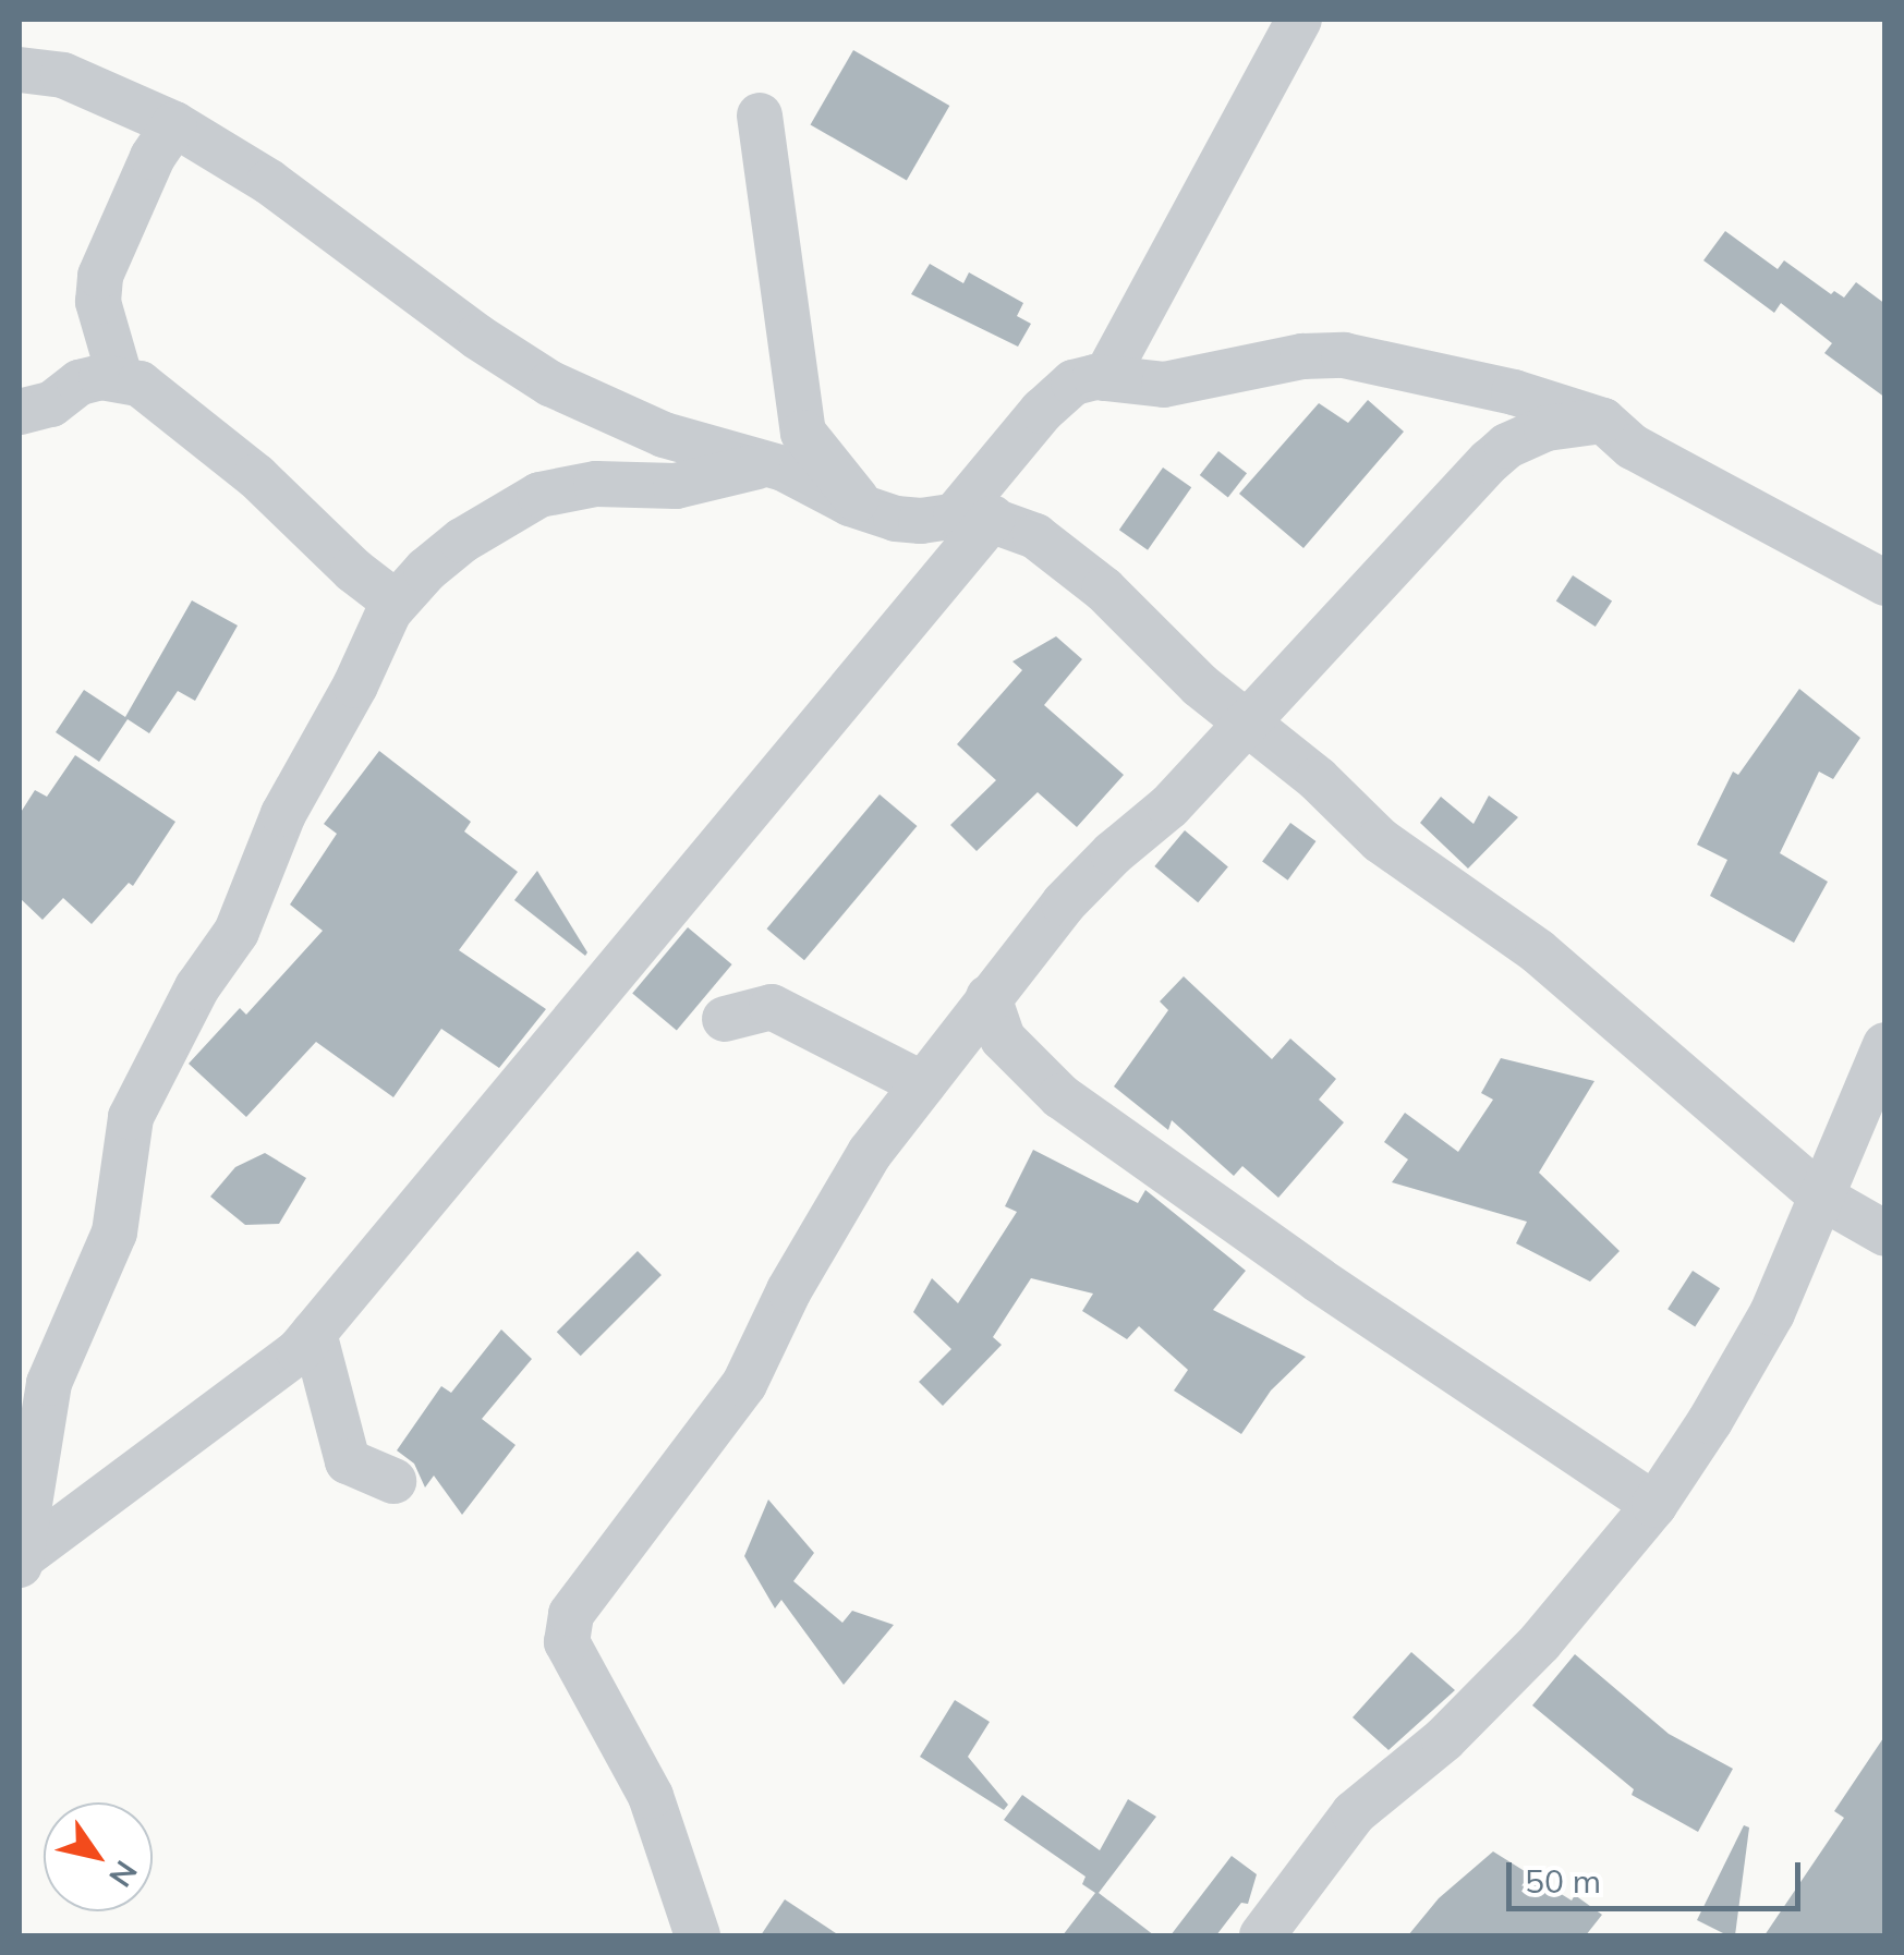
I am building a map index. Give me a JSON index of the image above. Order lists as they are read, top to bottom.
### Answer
{
  "scale_bar": "50 m",
  "north": "bottom right"
}
